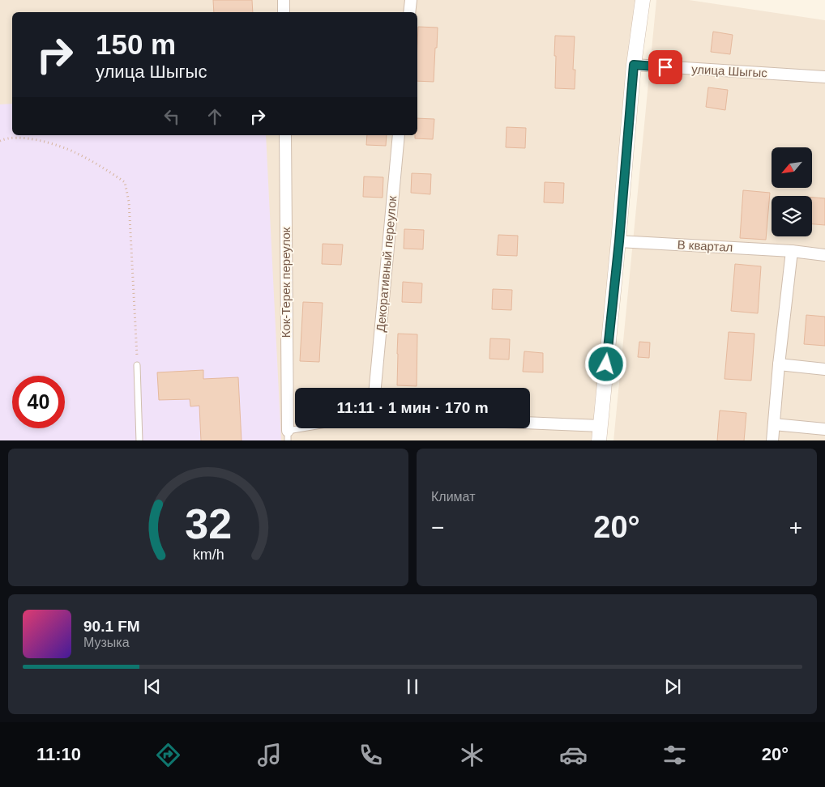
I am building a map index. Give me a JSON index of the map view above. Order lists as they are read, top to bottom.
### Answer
{
  "streets": {
    "street": [
      "улица Шыгыс",
      "В квартал",
      "Декоративный переулок",
      "Кок-Терек переулок"
    ]
  },
  "north": "bottom left",
  "page": {
    "turn": ["150 m", "улица Шыгыс"],
    "limit": "40",
    "trip": "11:11 · 1 мин · 170 m",
    "tile": "Климат",
    "heat": ["−", "20°", "+"],
    "song": ["90.1 FM", "Музыка"],
    "tabs": ["11:10", "20°"],
    "gauge": ["32", "km/h"]
  }
}
